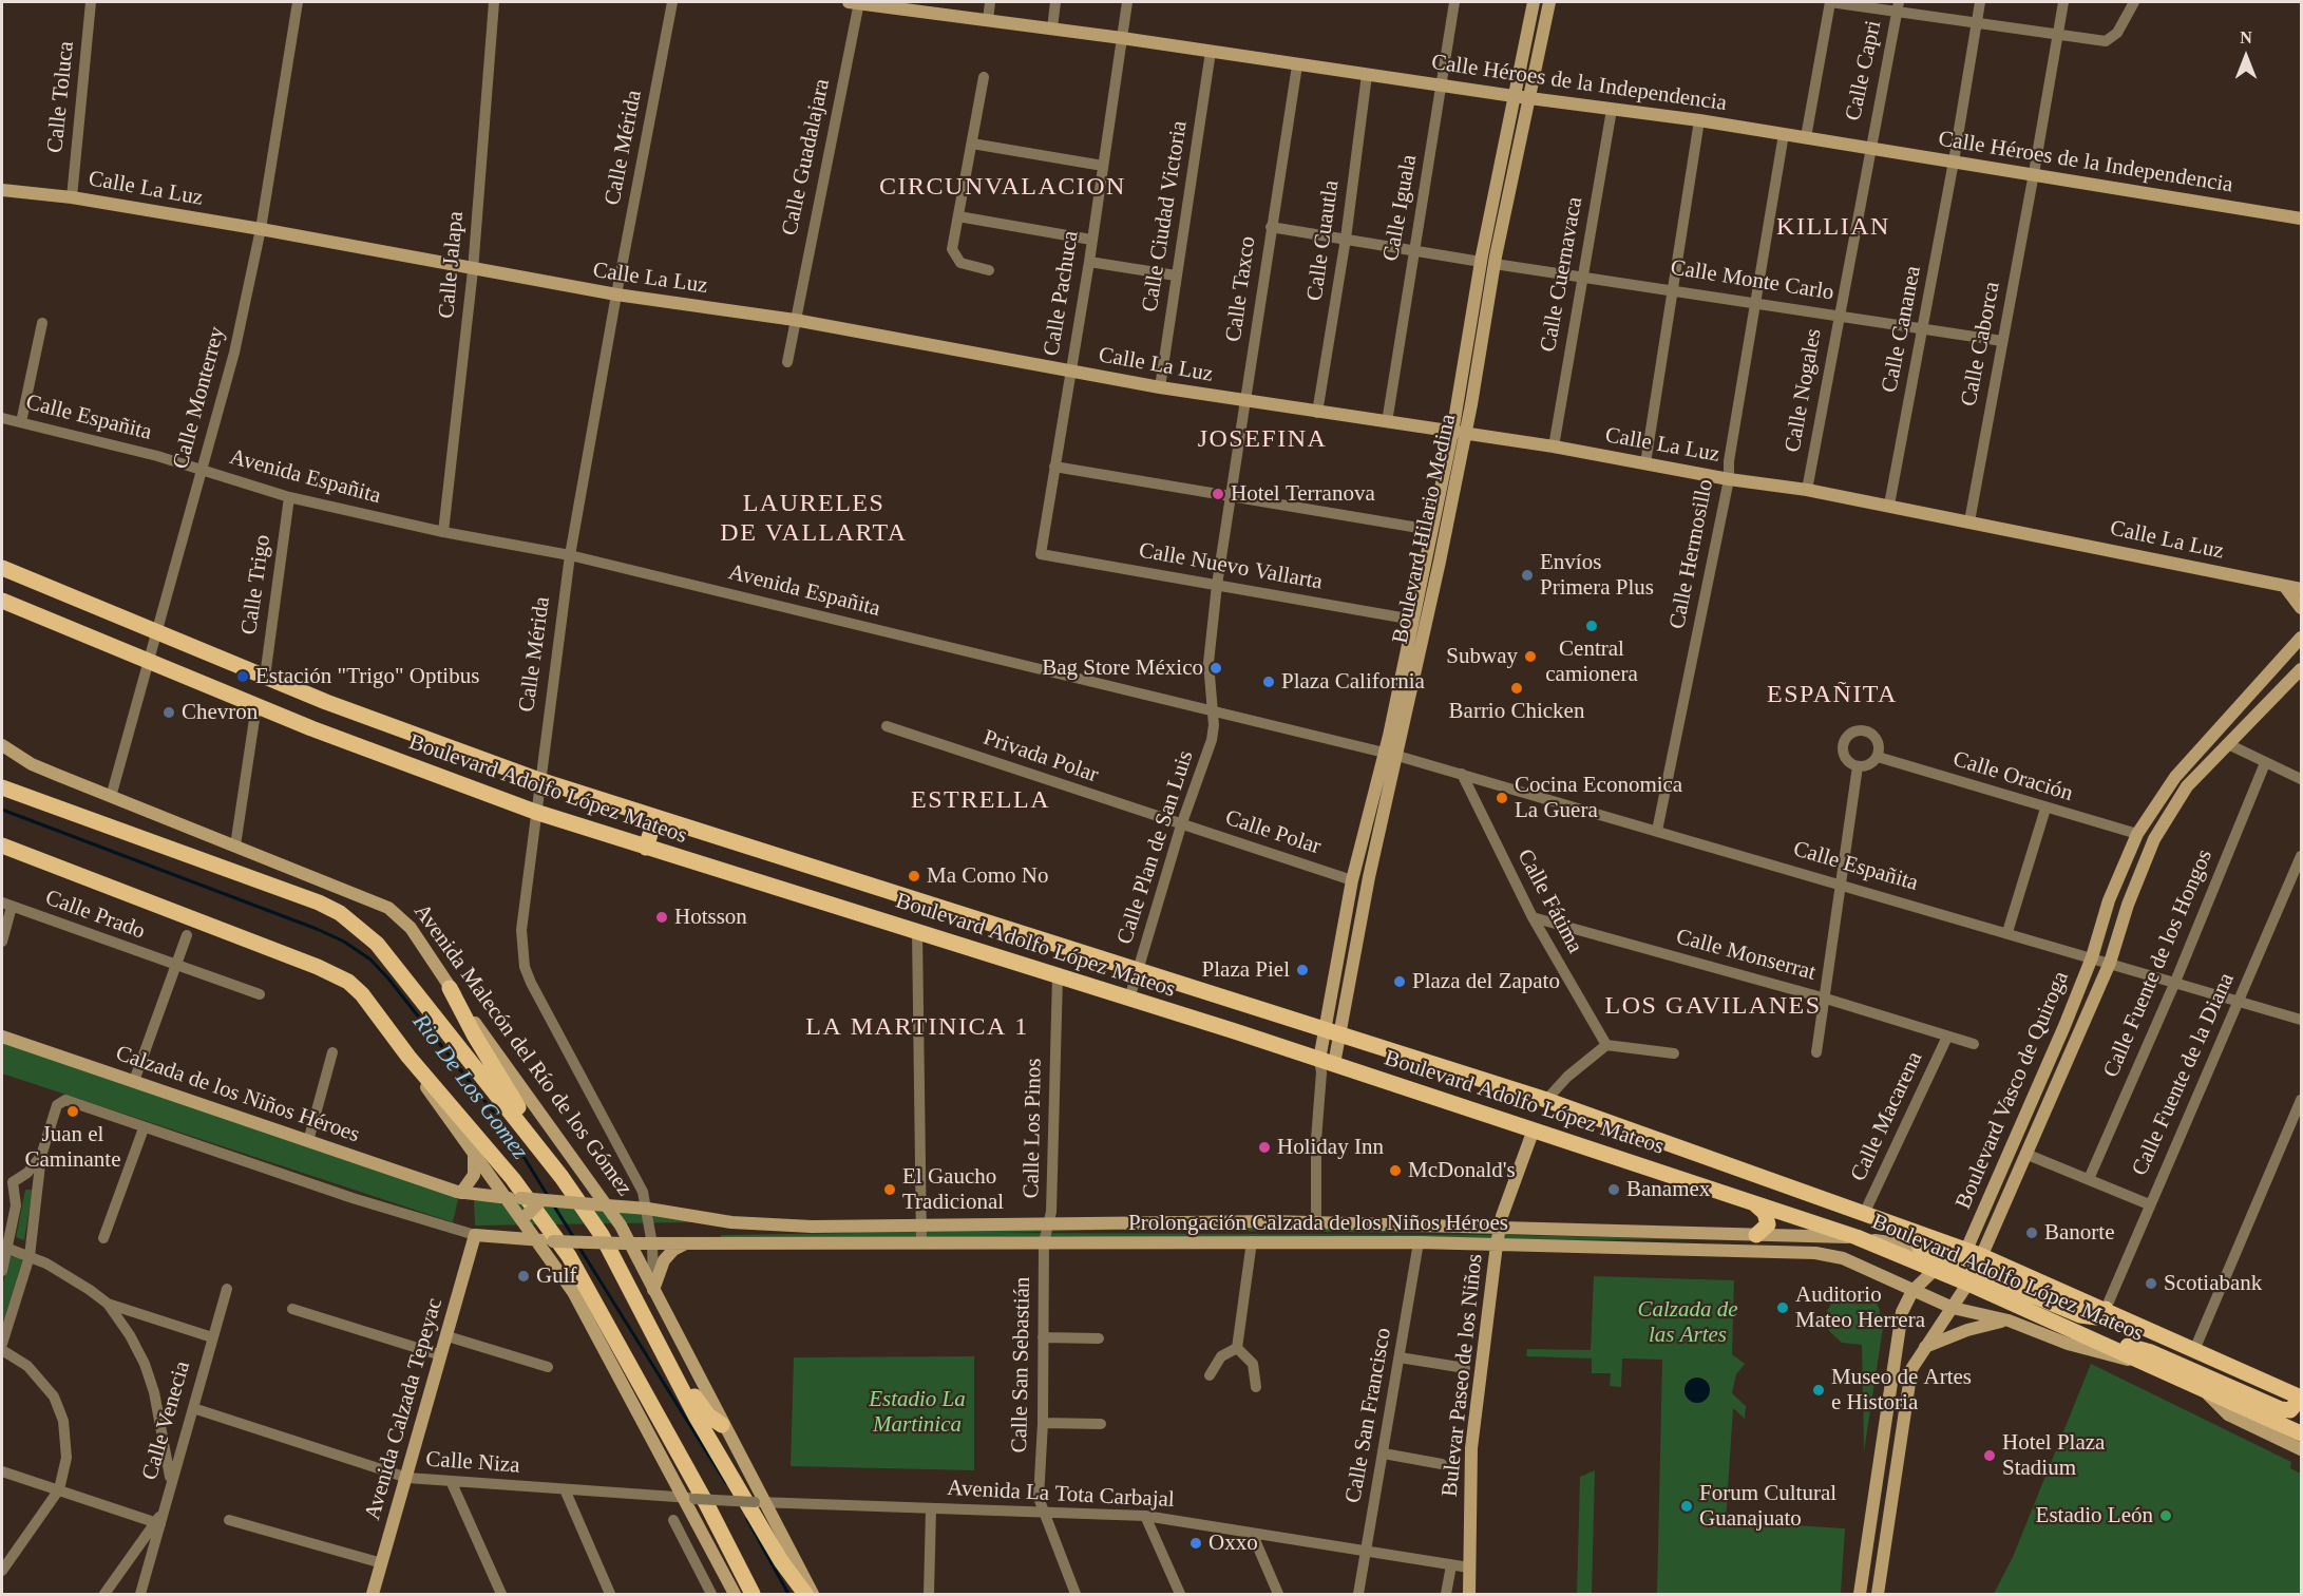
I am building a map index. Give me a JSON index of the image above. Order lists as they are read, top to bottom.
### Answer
{
  "streets": {
    "main road": ["Boulevard Adolfo López Mateos", "Avenida Malecón del Río de los Gómez"],
    "street": [
      "Calle Capri",
      "Calle Héroes de la Independencia",
      "Calle Toluca",
      "Calle Mérida",
      "Calle Guadalajara",
      "Calle La Luz",
      "Calle Iguala",
      "Calle Ciudad Victoria",
      "Calle Cuautla",
      "Calle Jalapa",
      "Calle Cuernavaca",
      "Calle Monte Carlo",
      "Calle Taxco",
      "Calle Pachuca",
      "Calle Cananea",
      "Calle Caborca",
      "Calle Nogales",
      "Calle Monterrey",
      "Calle Españita",
      "Avenida Españita",
      "Boulevard Hilario Medina",
      "Calle Hermosillo",
      "Calle Nuevo Vallarta",
      "Calle Trigo",
      "Privada Polar",
      "Calle Oración",
      "Calle Polar",
      "Calle Plan de San Luis",
      "Calle Fátima",
      "Calle Prado",
      "Calle Monserrat",
      "Calle Fuente de los Hongos",
      "Calle Fuente de la Diana",
      "Boulevard Vasco de Quiroga",
      "Calzada de los Niños Héroes",
      "Calle Macarena",
      "Calle Los Pinos",
      "Prolongación Calzada de los Niños Héroes",
      "Calle San Sebastián",
      "Bulevar Paseo de los Niños",
      "Avenida Calzada Tepeyac",
      "Calle San Francisco",
      "Calle Venecia",
      "Calle Niza",
      "Avenida La Tota Carbajal"
    ]
  },
  "crossings": [
    ["Calle Capri", "Calle Héroes de la Independencia"],
    ["Calle Capri", "Calle Nogales"],
    ["Calle Héroes de la Independencia", "Calle Guadalajara"],
    ["Calle Héroes de la Independencia", "Calle Iguala"],
    ["Calle Héroes de la Independencia", "Calle Ciudad Victoria"],
    ["Calle Héroes de la Independencia", "Calle Cuautla"],
    ["Calle Héroes de la Independencia", "Calle Cuernavaca"],
    ["Calle Héroes de la Independencia", "Calle Taxco"],
    ["Calle Héroes de la Independencia", "Calle Pachuca"],
    ["Calle Héroes de la Independencia", "Calle Cananea"],
    ["Calle Héroes de la Independencia", "Calle Caborca"],
    ["Calle Héroes de la Independencia", "Calle Nogales"],
    ["Calle Héroes de la Independencia", "Boulevard Hilario Medina"],
    ["Calle Héroes de la Independencia", "Calle Hermosillo"],
    ["Calle Toluca", "Calle La Luz"],
    ["Calle Mérida", "Calle La Luz"],
    ["Calle Mérida", "Avenida Españita"],
    ["Calle Mérida", "Boulevard Adolfo López Mateos"],
    ["Calle Mérida", "Avenida Malecón del Río de los Gómez"],
    ["Calle Mérida", "Prolongación Calzada de los Niños Héroes"],
    ["Calle Guadalajara", "Calle La Luz"],
    ["Calle La Luz", "Calle Iguala"],
    ["Calle La Luz", "Calle Ciudad Victoria"],
    ["Calle La Luz", "Calle Cuautla"],
    ["Calle La Luz", "Calle Jalapa"],
    ["Calle La Luz", "Calle Cuernavaca"],
    ["Calle La Luz", "Calle Taxco"],
    ["Calle La Luz", "Calle Pachuca"],
    ["Calle La Luz", "Calle Cananea"],
    ["Calle La Luz", "Calle Caborca"],
    ["Calle La Luz", "Calle Nogales"],
    ["Calle La Luz", "Calle Monterrey"],
    ["Calle La Luz", "Boulevard Hilario Medina"],
    ["Calle La Luz", "Calle Hermosillo"],
    ["Calle Jalapa", "Avenida Españita"],
    ["Calle Cuernavaca", "Calle Monte Carlo"],
    ["Calle Monte Carlo", "Calle Cananea"],
    ["Calle Monte Carlo", "Calle Caborca"],
    ["Calle Monte Carlo", "Calle Nogales"],
    ["Calle Monte Carlo", "Boulevard Hilario Medina"],
    ["Calle Monte Carlo", "Calle Hermosillo"],
    ["Calle Taxco", "Avenida Españita"],
    ["Calle Taxco", "Calle Nuevo Vallarta"],
    ["Calle Taxco", "Calle Plan de San Luis"],
    ["Calle Pachuca", "Calle Nuevo Vallarta"],
    ["Calle Monterrey", "Calle Españita"],
    ["Calle Monterrey", "Avenida Españita"],
    ["Calle Monterrey", "Boulevard Adolfo López Mateos"],
    ["Calle Monterrey", "Avenida Malecón del Río de los Gómez"],
    ["Calle Españita", "Avenida Españita"],
    ["Calle Españita", "Boulevard Hilario Medina"],
    ["Calle Españita", "Calle Hermosillo"],
    ["Calle Españita", "Calle Fátima"],
    ["Calle Españita", "Calle Fuente de los Hongos"],
    ["Calle Españita", "Calle Fuente de la Diana"],
    ["Calle Españita", "Boulevard Vasco de Quiroga"],
    ["Avenida Españita", "Boulevard Hilario Medina"],
    ["Avenida Españita", "Calle Trigo"],
    ["Avenida Españita", "Calle Plan de San Luis"],
    ["Boulevard Hilario Medina", "Calle Nuevo Vallarta"],
    ["Boulevard Hilario Medina", "Boulevard Adolfo López Mateos"],
    ["Boulevard Hilario Medina", "Calle Polar"],
    ["Calle Trigo", "Boulevard Adolfo López Mateos"],
    ["Privada Polar", "Calle Polar"],
    ["Privada Polar", "Calle Plan de San Luis"],
    ["Calle Oración", "Boulevard Vasco de Quiroga"],
    ["Boulevard Adolfo López Mateos", "Calle Plan de San Luis"],
    ["Boulevard Adolfo López Mateos", "Calle Fuente de la Diana"],
    ["Boulevard Adolfo López Mateos", "Boulevard Vasco de Quiroga"],
    ["Boulevard Adolfo López Mateos", "Calle Macarena"],
    ["Boulevard Adolfo López Mateos", "Calle Los Pinos"],
    ["Boulevard Adolfo López Mateos", "Prolongación Calzada de los Niños Héroes"],
    ["Boulevard Adolfo López Mateos", "Bulevar Paseo de los Niños"],
    ["Calle Polar", "Calle Plan de San Luis"],
    ["Calle Fátima", "Calle Monserrat"],
    ["Calle Monserrat", "Calle Macarena"],
    ["Avenida Malecón del Río de los Gómez", "Prolongación Calzada de los Niños Héroes"],
    ["Avenida Malecón del Río de los Gómez", "Avenida La Tota Carbajal"],
    ["Boulevard Vasco de Quiroga", "Prolongación Calzada de los Niños Héroes"],
    ["Calzada de los Niños Héroes", "Prolongación Calzada de los Niños Héroes"],
    ["Calle Los Pinos", "Prolongación Calzada de los Niños Héroes"],
    ["Calle Los Pinos", "Calle San Sebastián"],
    ["Prolongación Calzada de los Niños Héroes", "Calle San Sebastián"],
    ["Prolongación Calzada de los Niños Héroes", "Bulevar Paseo de los Niños"],
    ["Prolongación Calzada de los Niños Héroes", "Avenida Calzada Tepeyac"],
    ["Prolongación Calzada de los Niños Héroes", "Calle San Francisco"],
    ["Calle San Sebastián", "Avenida La Tota Carbajal"],
    ["Bulevar Paseo de los Niños", "Avenida La Tota Carbajal"],
    ["Avenida Calzada Tepeyac", "Calle Niza"],
    ["Calle San Francisco", "Avenida La Tota Carbajal"],
    ["Calle Venecia", "Calle Niza"],
    ["Calle Niza", "Avenida La Tota Carbajal"]
  ],
  "districts": [
    "CIRCUNVALACION",
    "KILLIAN",
    "JOSEFINA",
    "LAURELES DE VALLARTA",
    "ESPAÑITA",
    "ESTRELLA",
    "LOS GAVILANES",
    "LA MARTINICA 1"
  ],
  "water": ["Rio De Los Gomez"],
  "parks": ["Calzada de las Artes", "Estadio La Martinica"],
  "places": [
    "Hotel Terranova",
    "Envíos Primera Plus",
    "Central camionera",
    "Subway",
    "Bag Store México",
    "Estación \"Trigo\" Optibus",
    "Plaza California",
    "Barrio Chicken",
    "Chevron",
    "Cocina Economica La Guera",
    "Ma Como No",
    "Hotsson",
    "Plaza Piel",
    "Plaza del Zapato",
    "Juan el Caminante",
    "Holiday Inn",
    "McDonald's",
    "El Gaucho Tradicional",
    "Banamex",
    "Banorte",
    "Gulf",
    "Scotiabank",
    "Auditorio Mateo Herrera",
    "Museo de Artes e Historia",
    "Hotel Plaza Stadium",
    "Forum Cultural Guanajuato",
    "Estadio León",
    "Oxxo"
  ],
  "north": "top"
}
